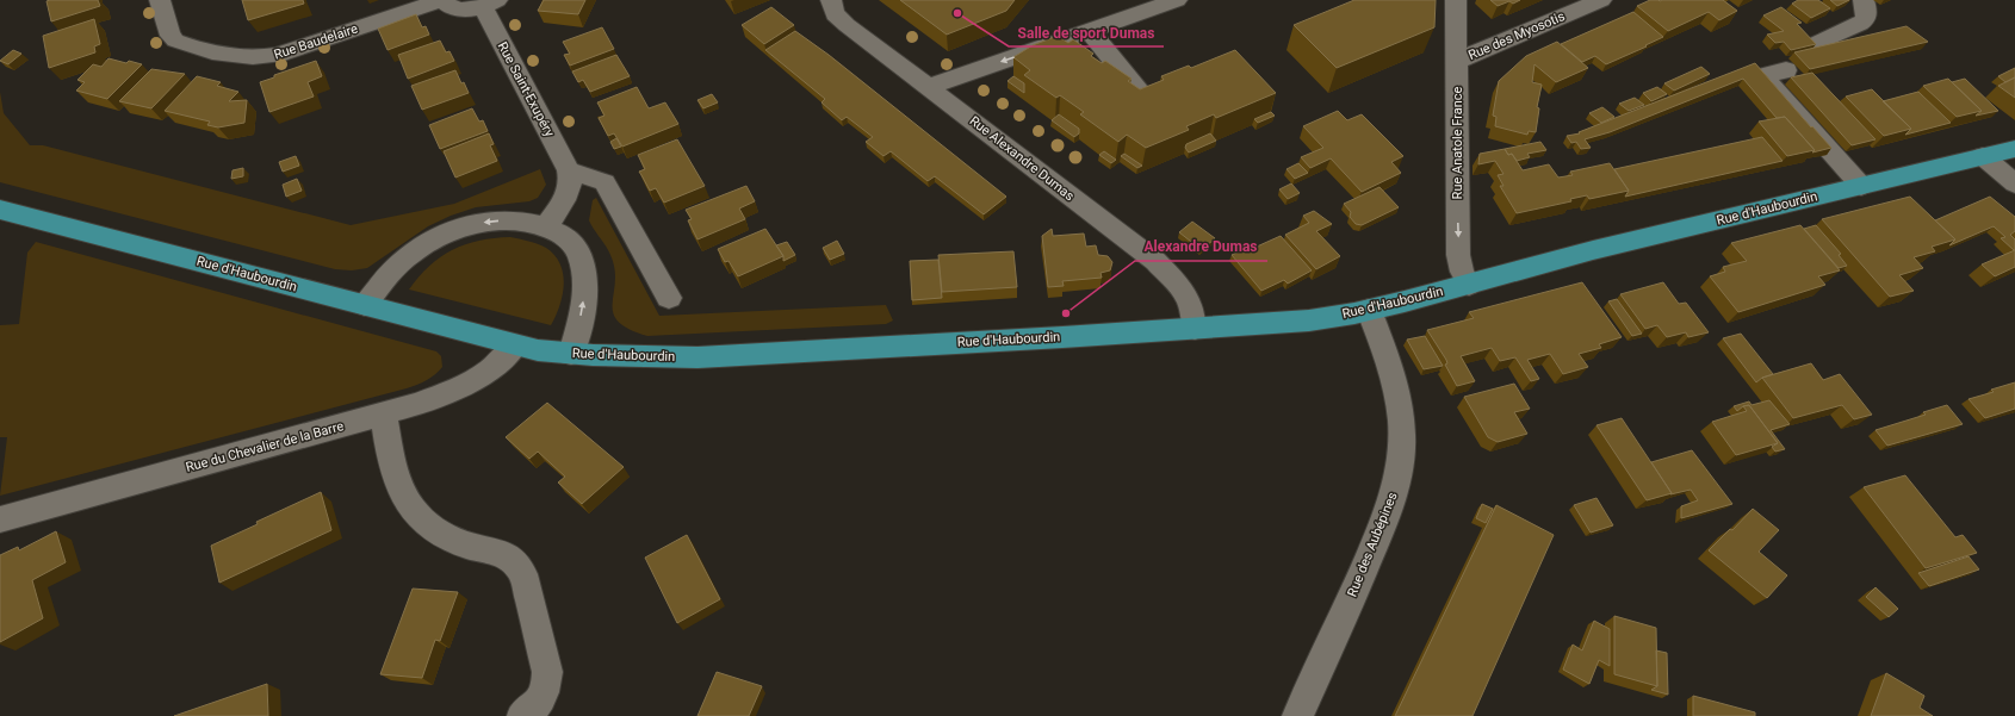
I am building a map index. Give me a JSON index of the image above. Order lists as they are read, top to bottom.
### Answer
{
  "streets": {
    "main road": ["Rue d'Haubourdin"],
    "street": [
      "Rue des Myosotis",
      "Rue Baudelaire",
      "Rue Saint-Exupéry",
      "Rue Anatole France",
      "Rue Alexandre Dumas",
      "Rue du Chevalier de la Barre",
      "Rue des Aubépines"
    ]
  },
  "crossings": [
    ["Rue des Myosotis", "Rue Anatole France"],
    ["Rue Anatole France", "Rue d'Haubourdin"],
    ["Rue Alexandre Dumas", "Rue d'Haubourdin"],
    ["Rue d'Haubourdin", "Rue du Chevalier de la Barre"],
    ["Rue d'Haubourdin", "Rue des Aubépines"]
  ],
  "one_way": ["Rue Anatole France"],
  "places": ["Salle de sport Dumas", "Alexandre Dumas"]
}
